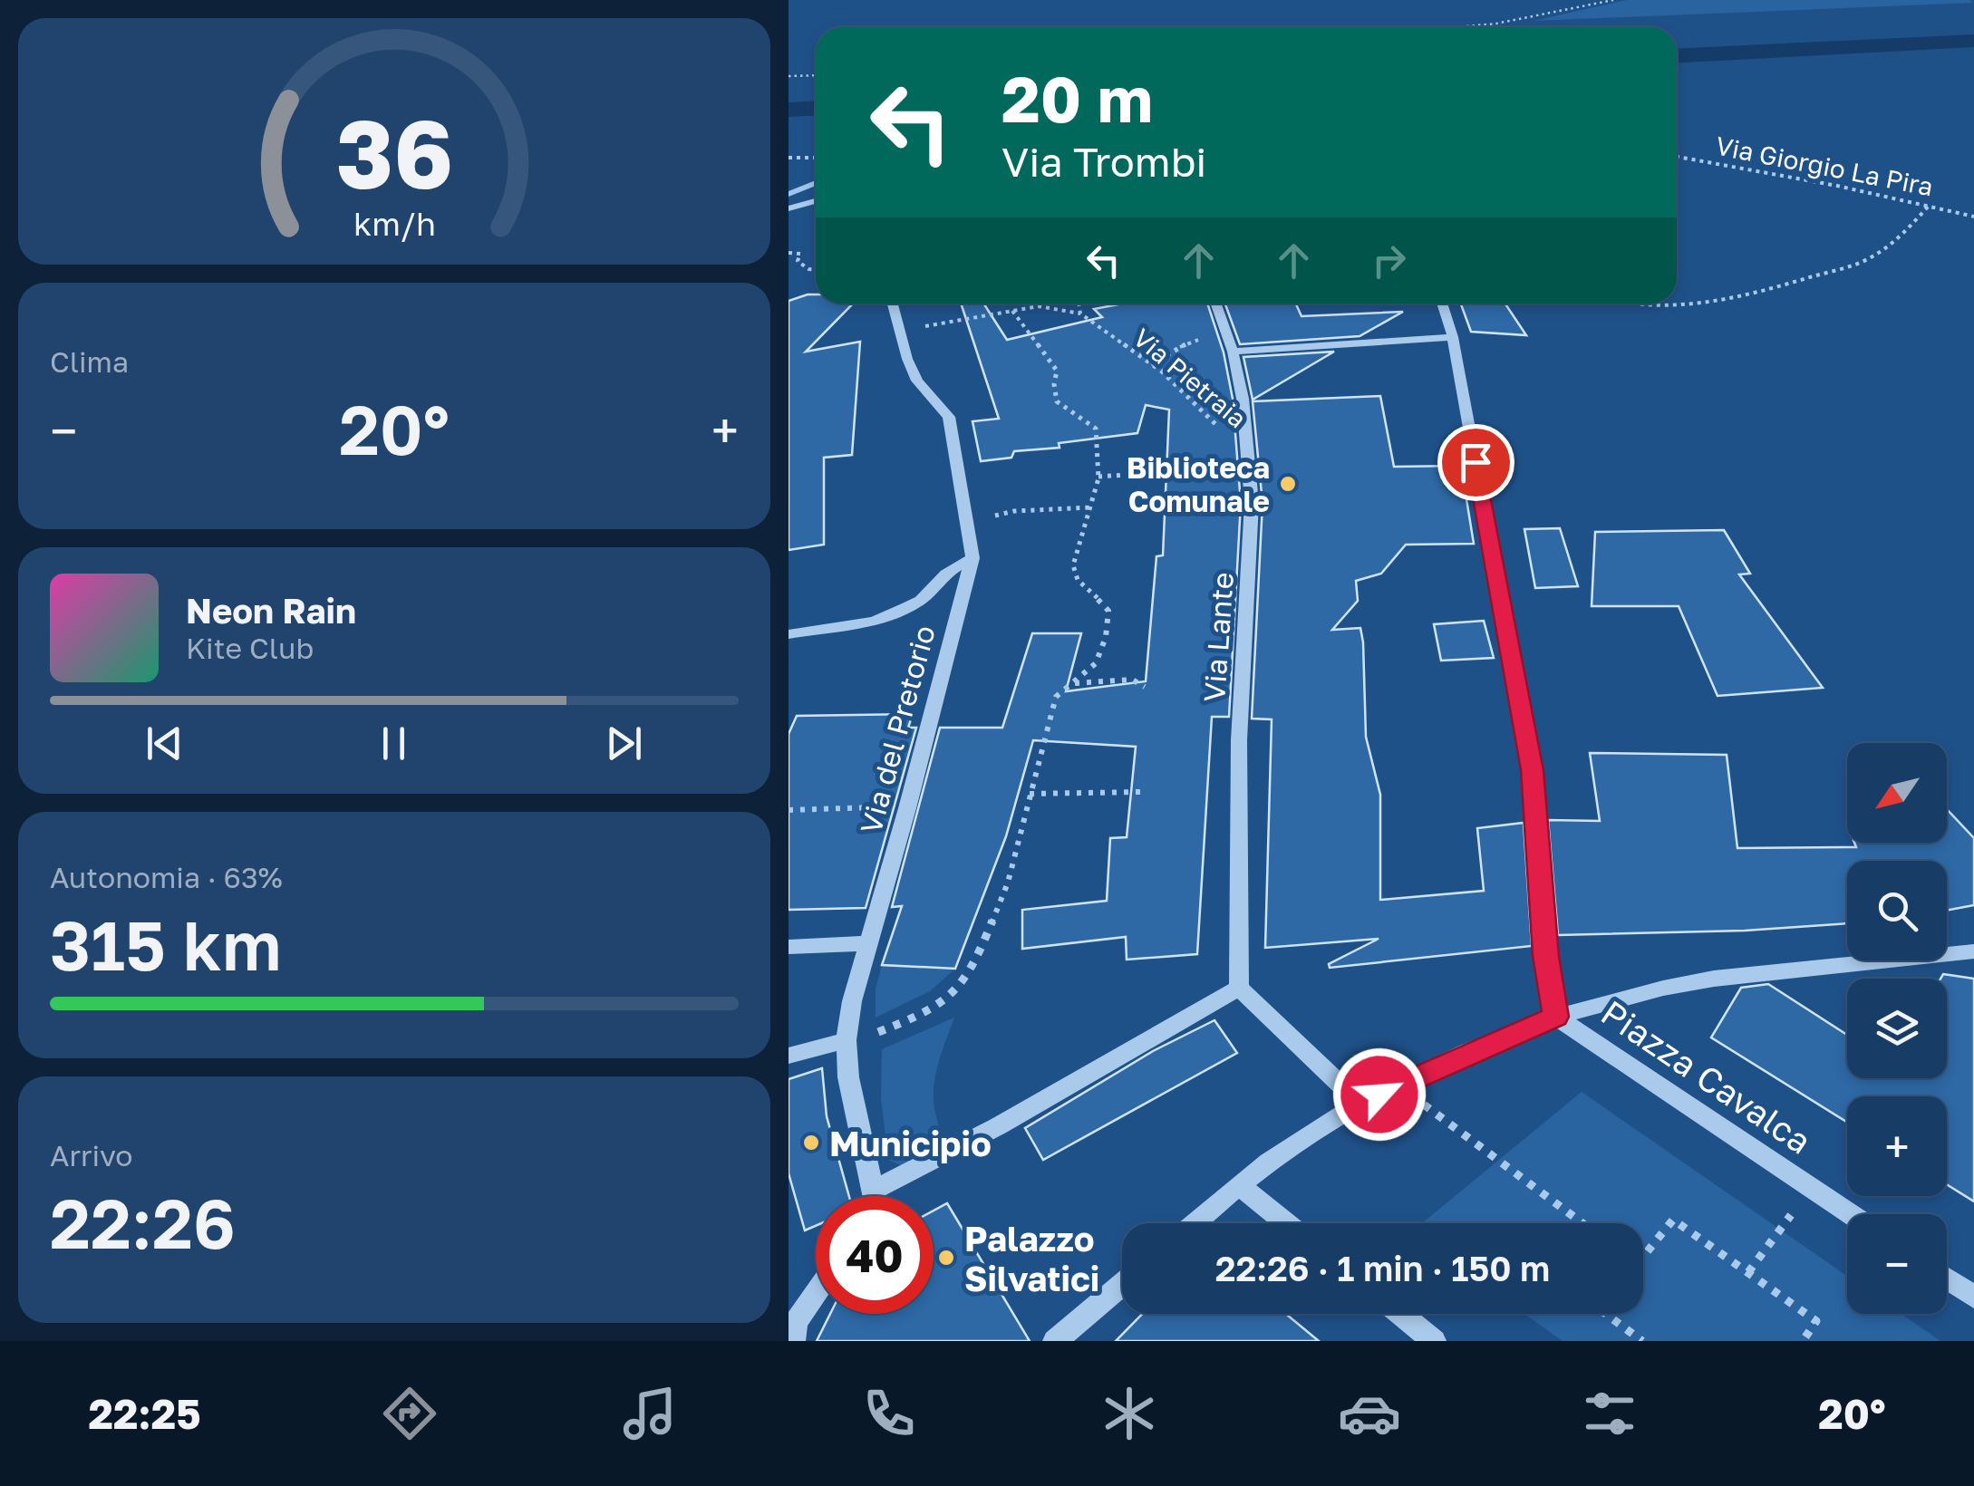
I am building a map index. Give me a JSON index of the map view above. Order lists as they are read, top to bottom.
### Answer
{
  "streets": {
    "street": ["Via Lante", "Via del Pretorio", "Piazza Cavalca"],
    "path": ["Via Giorgio La Pira", "Via Pietraia"]
  },
  "crossings": [
    ["Via Pietraia", "Via Lante"]
  ],
  "places": ["Biblioteca Comunale", "Municipio", "Palazzo Silvatici"],
  "north": "bottom left",
  "page": {
    "turn": ["20 m", "Via Trombi"],
    "tile": [
      "Clima",
      ["Autonomia · 63%", "315 km"],
      ["Arrivo", "22:26"]
    ],
    "heat": ["−", "20°", "+"],
    "song": ["Neon Rain", "Kite Club"],
    "map_buttons": ["+", "−"],
    "limit": "40",
    "trip": "22:26 · 1 min · 150 m",
    "tabs": ["22:25", "20°"],
    "gauge": ["36", "km/h"]
  }
}
